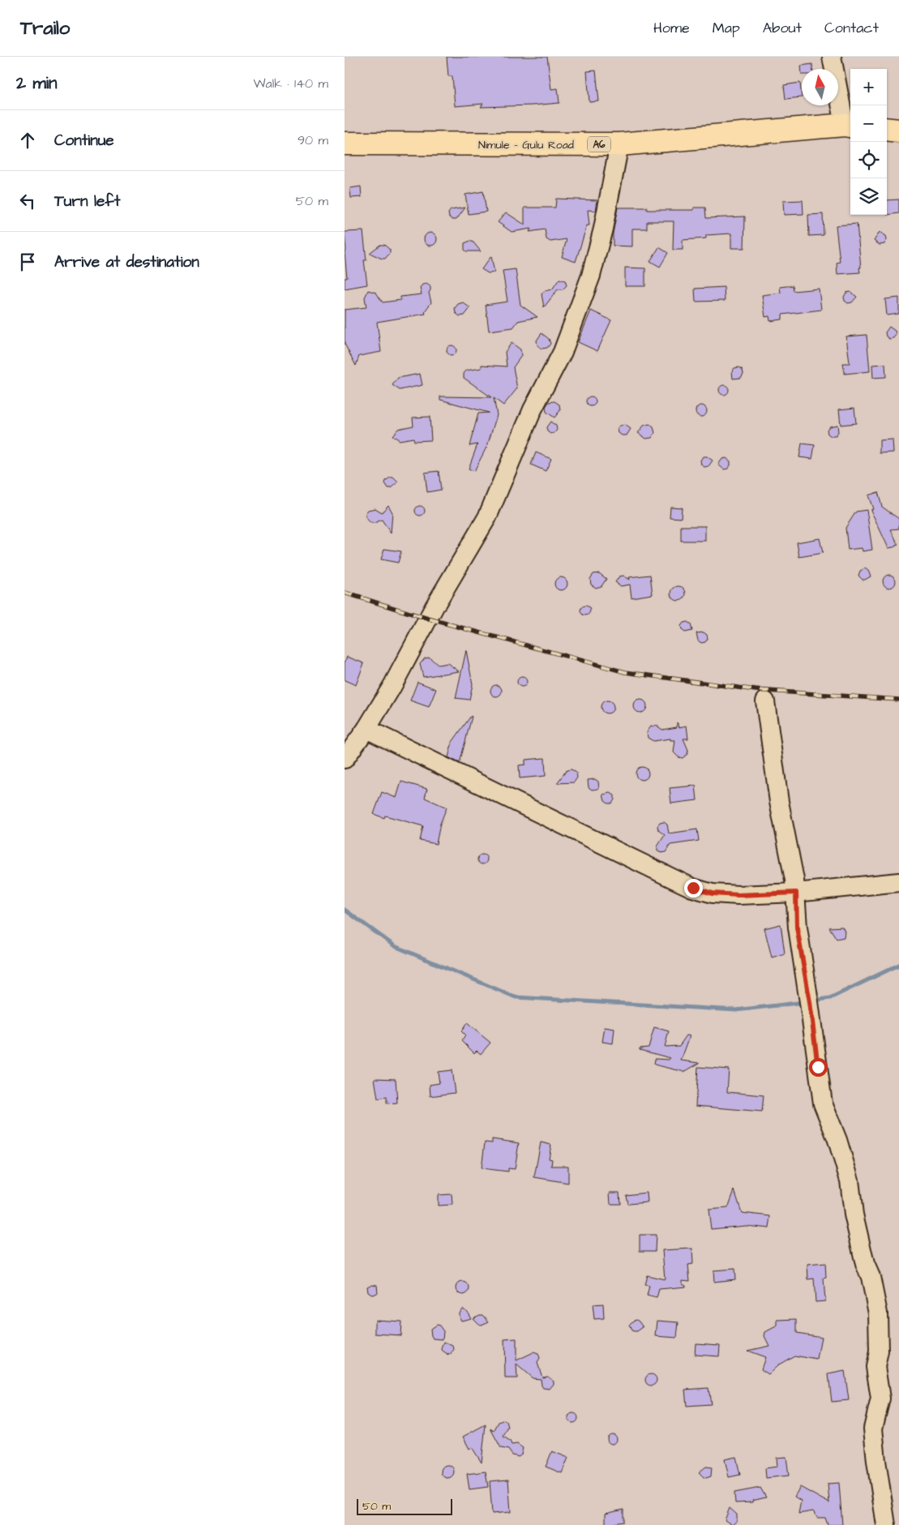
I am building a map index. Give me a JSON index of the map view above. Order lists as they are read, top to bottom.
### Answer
{
  "streets": {
    "main road": ["Nimule - Gulu Road", "A6"]
  },
  "scale_bar": "50 m",
  "north": "top",
  "page": {
    "header": "Trailo",
    "nav": [
      "Home",
      "Map",
      "About",
      "Contact"
    ],
    "heading": ["2 min", "Walk · 140 m"],
    "map_buttons": ["+", "−"],
    "list": [
      ["Continue", "90 m"],
      ["Turn left", "50 m"],
      "Arrive at destination"
    ],
    "scale": "50 m"
  }
}
